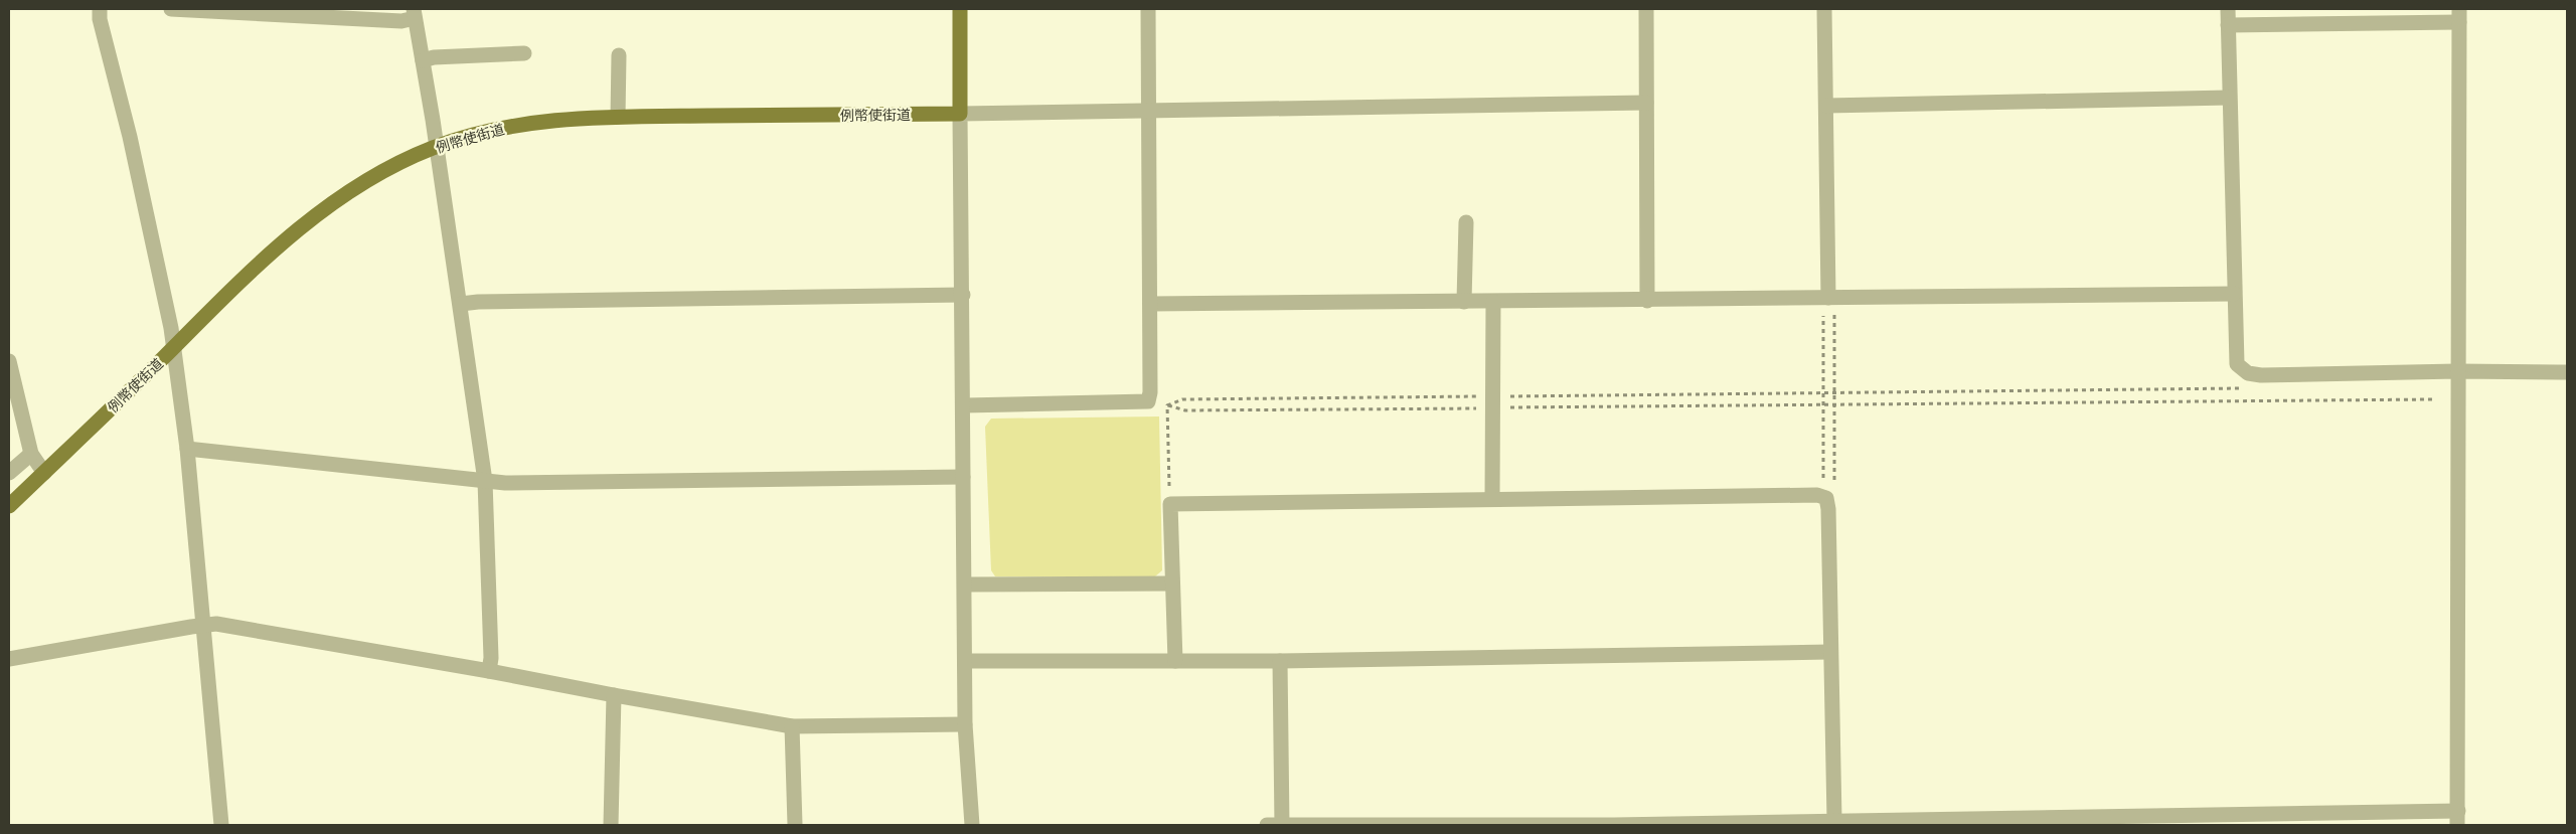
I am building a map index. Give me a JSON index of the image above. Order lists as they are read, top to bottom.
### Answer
{
  "streets": {
    "main road": ["例幣使街道"]
  }
}
